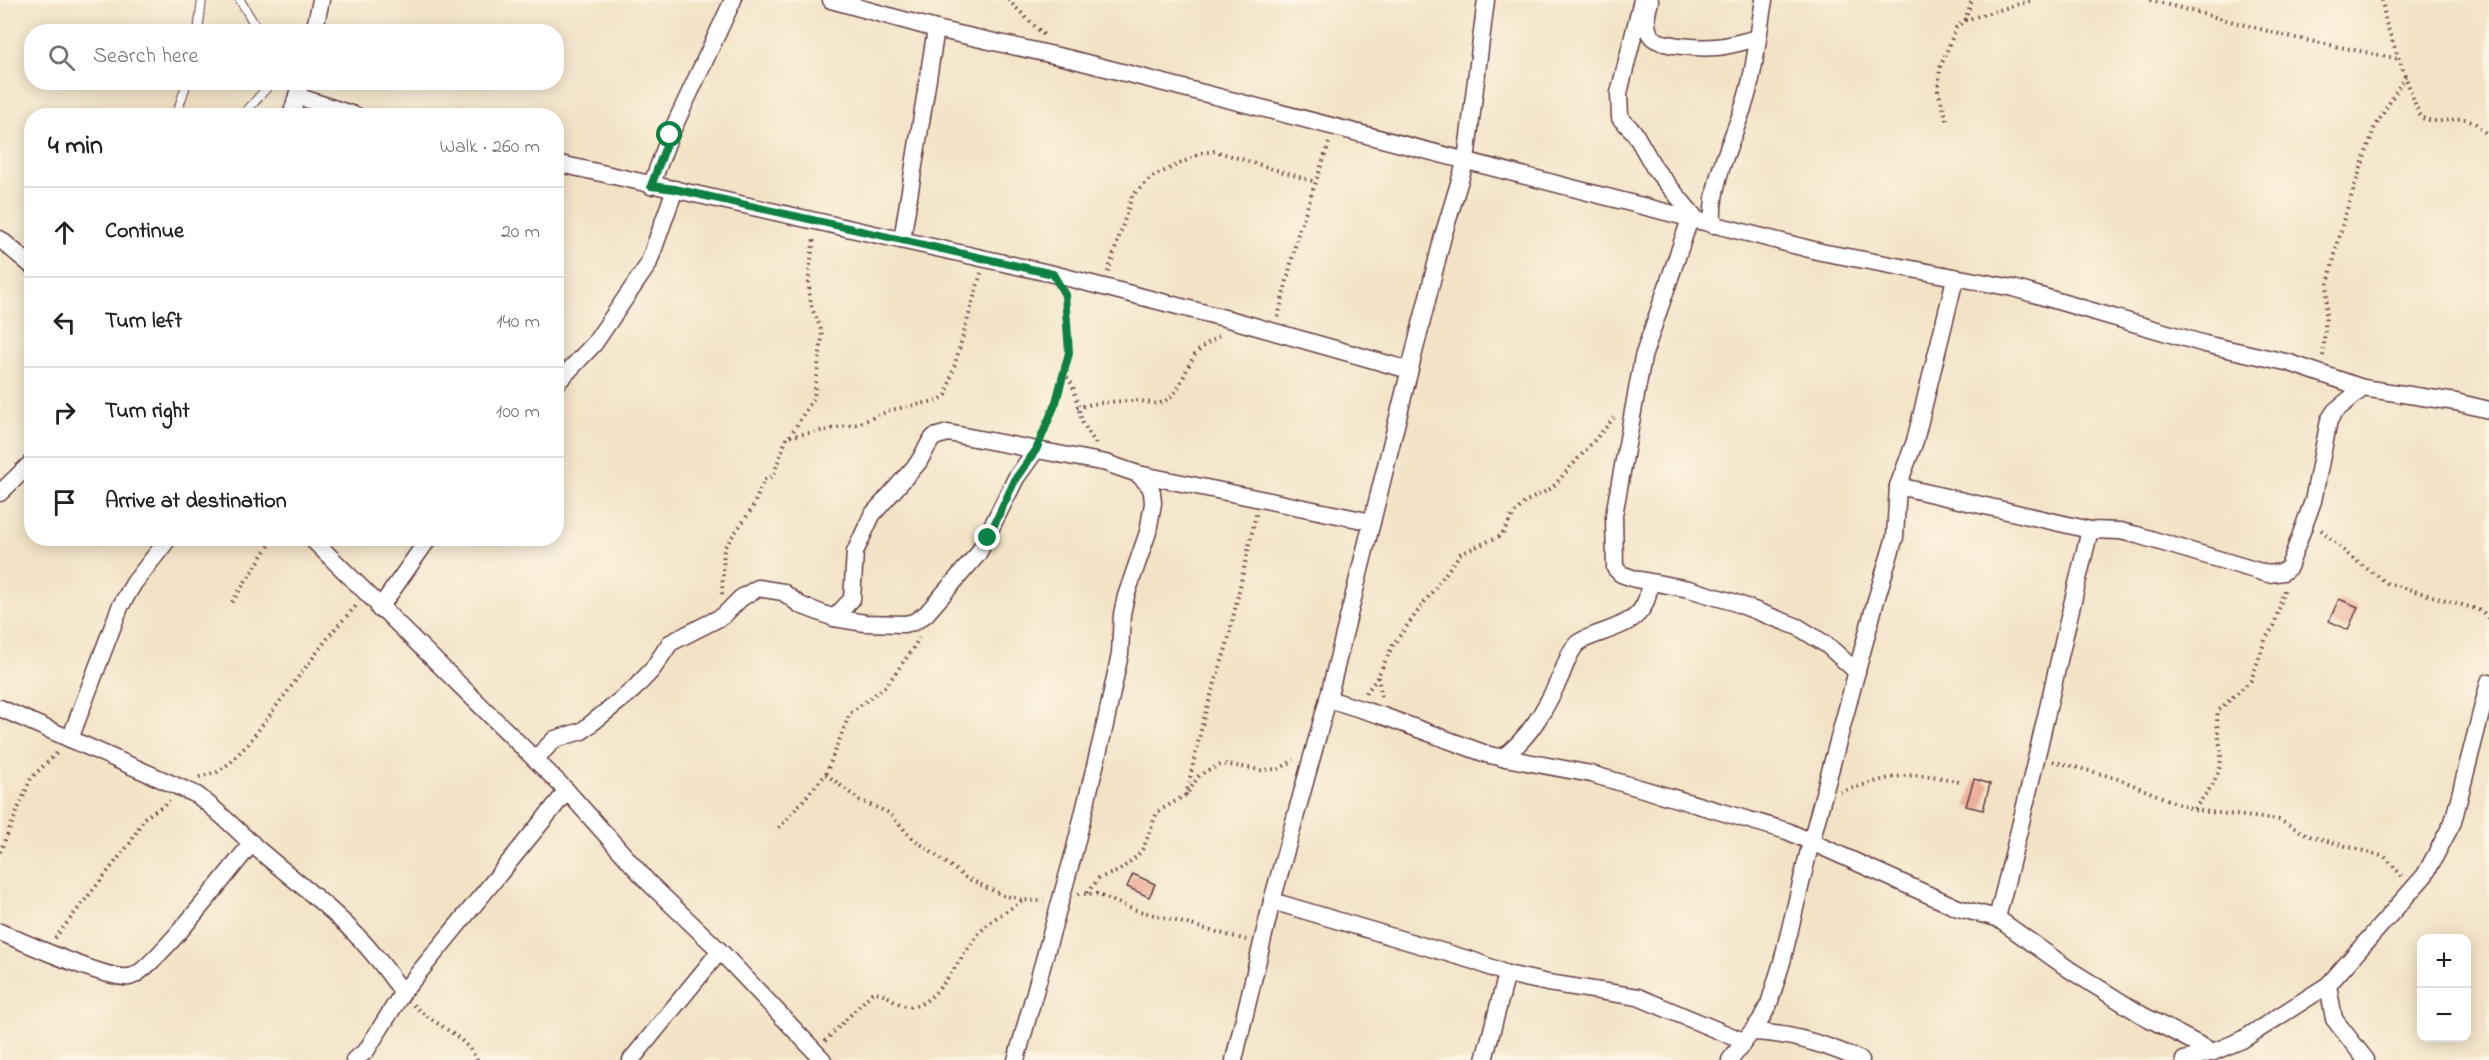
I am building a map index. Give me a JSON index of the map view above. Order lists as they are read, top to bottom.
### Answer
{
  "page": {
    "search": "Search here",
    "heading": ["4 min", "Walk · 260 m"],
    "list": [
      ["Continue", "20 m"],
      ["Turn left", "140 m"],
      ["Turn right", "100 m"],
      "Arrive at destination"
    ],
    "map_buttons": ["+", "−"]
  }
}
